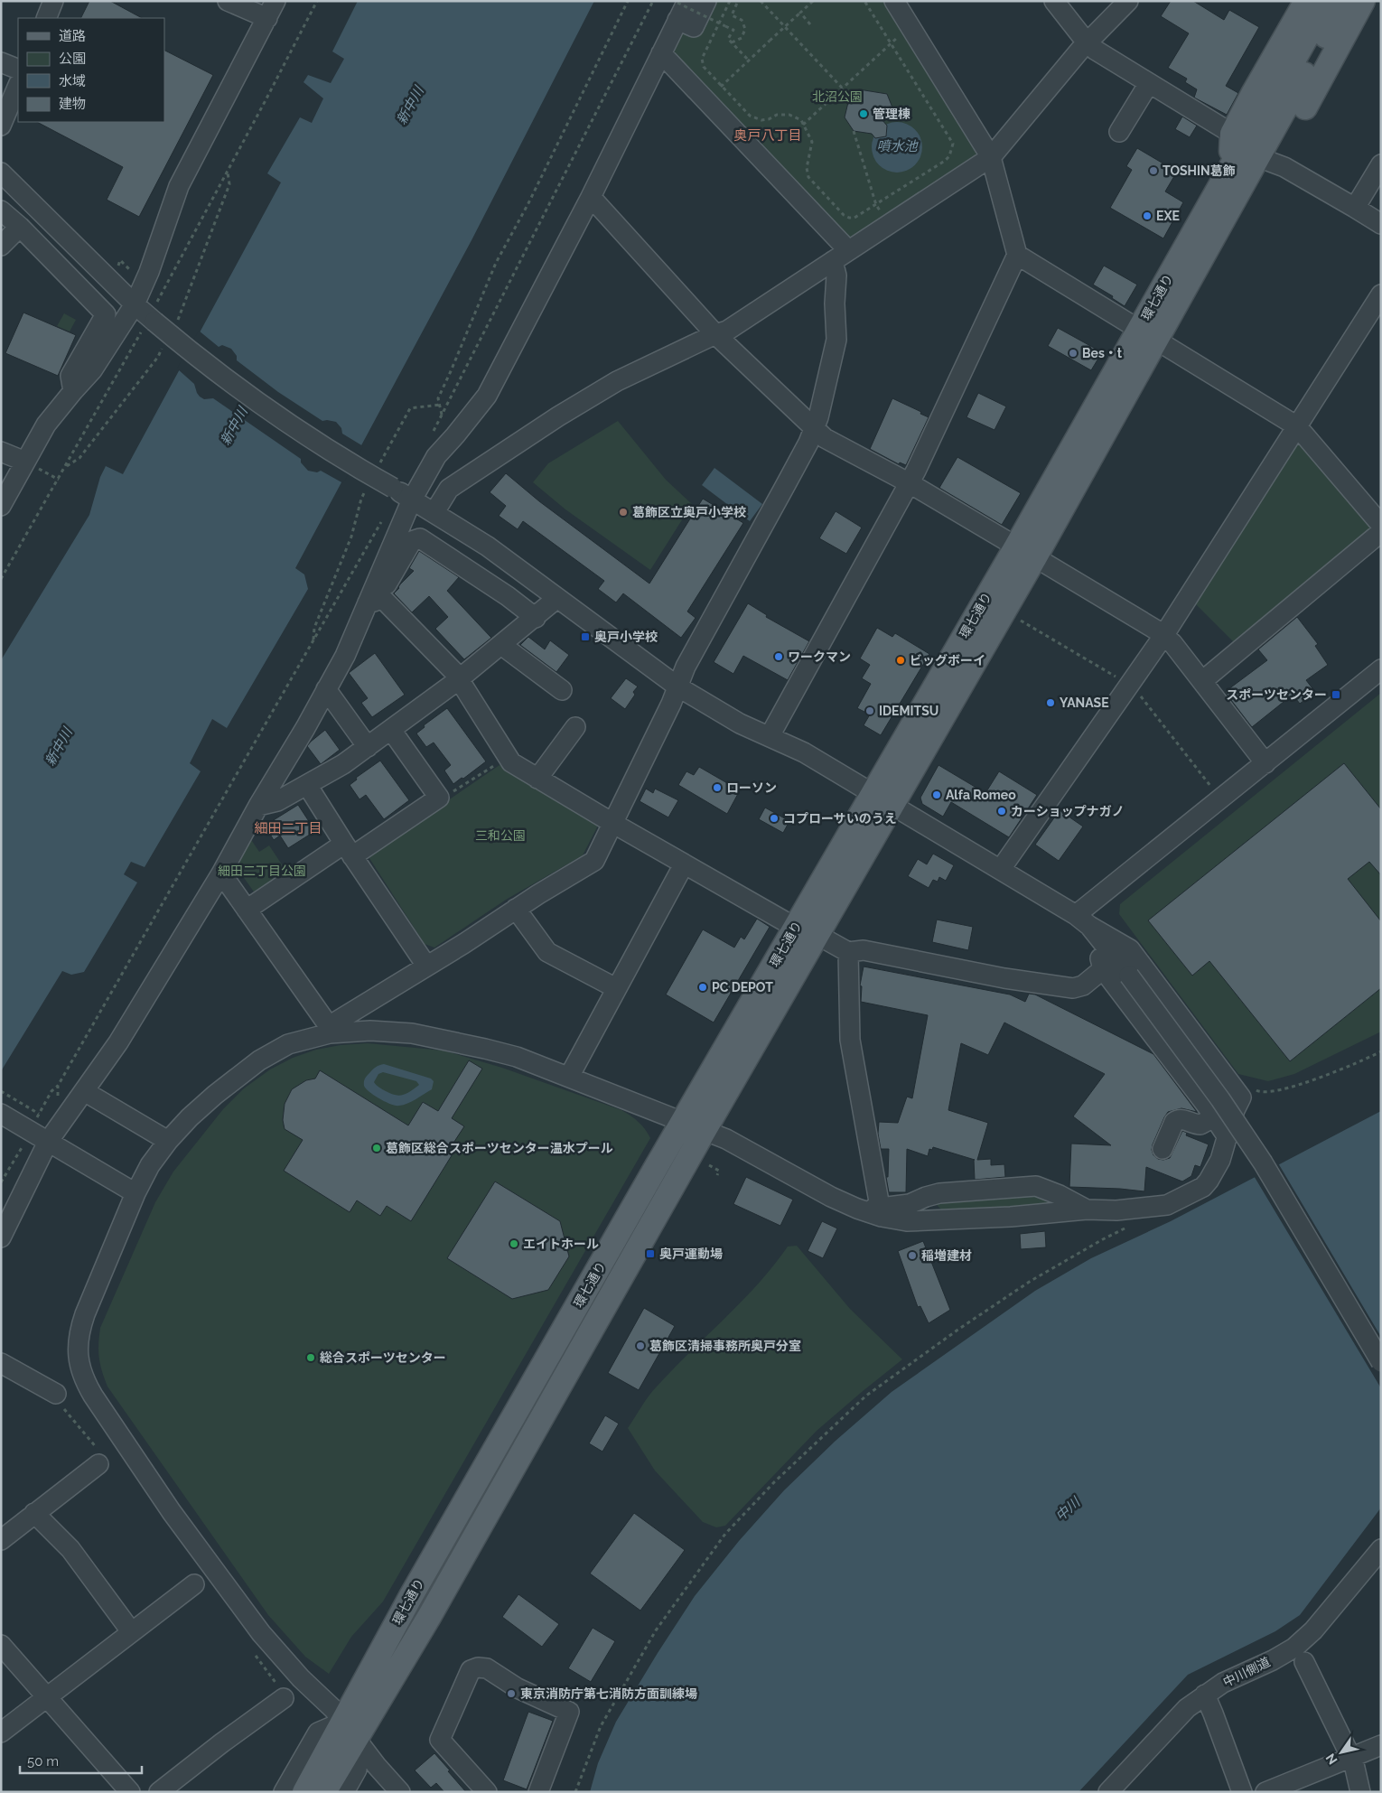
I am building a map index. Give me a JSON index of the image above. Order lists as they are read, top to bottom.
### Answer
{
  "streets": {
    "main road": ["環七通り"],
    "street": ["中川側道"]
  },
  "districts": ["奥戸八丁目", "細田二丁目"],
  "water": ["新中川", "噴水池", "中川"],
  "parks": ["北沼公園", "三和公園", "細田二丁目公園"],
  "places": {
    "other": [
      "管理棟",
      "TOSHIN葛飾",
      "EXE",
      "Bes・t",
      "葛飾区立奥戸小学校",
      "ワークマン",
      "ビッグボーイ",
      "YANASE",
      "IDEMITSU",
      "ローソン",
      "Alfa Romeo",
      "カーショップナガノ",
      "コプローサいのうえ",
      "PC DEPOT",
      "葛飾区総合スポーツセンター温水プール",
      "エイトホール",
      "稲増建材",
      "葛飾区清掃事務所奥戸分室",
      "総合スポーツセンター",
      "東京消防庁第七消防方面訓練場"
    ],
    "transit": ["奥戸小学校", "スポーツセンター", "奥戸運動場"]
  },
  "legend": [
    "道路",
    "公園",
    "水域",
    "建物"
  ],
  "scale_bar": "50 m",
  "north": "bottom left"
}
